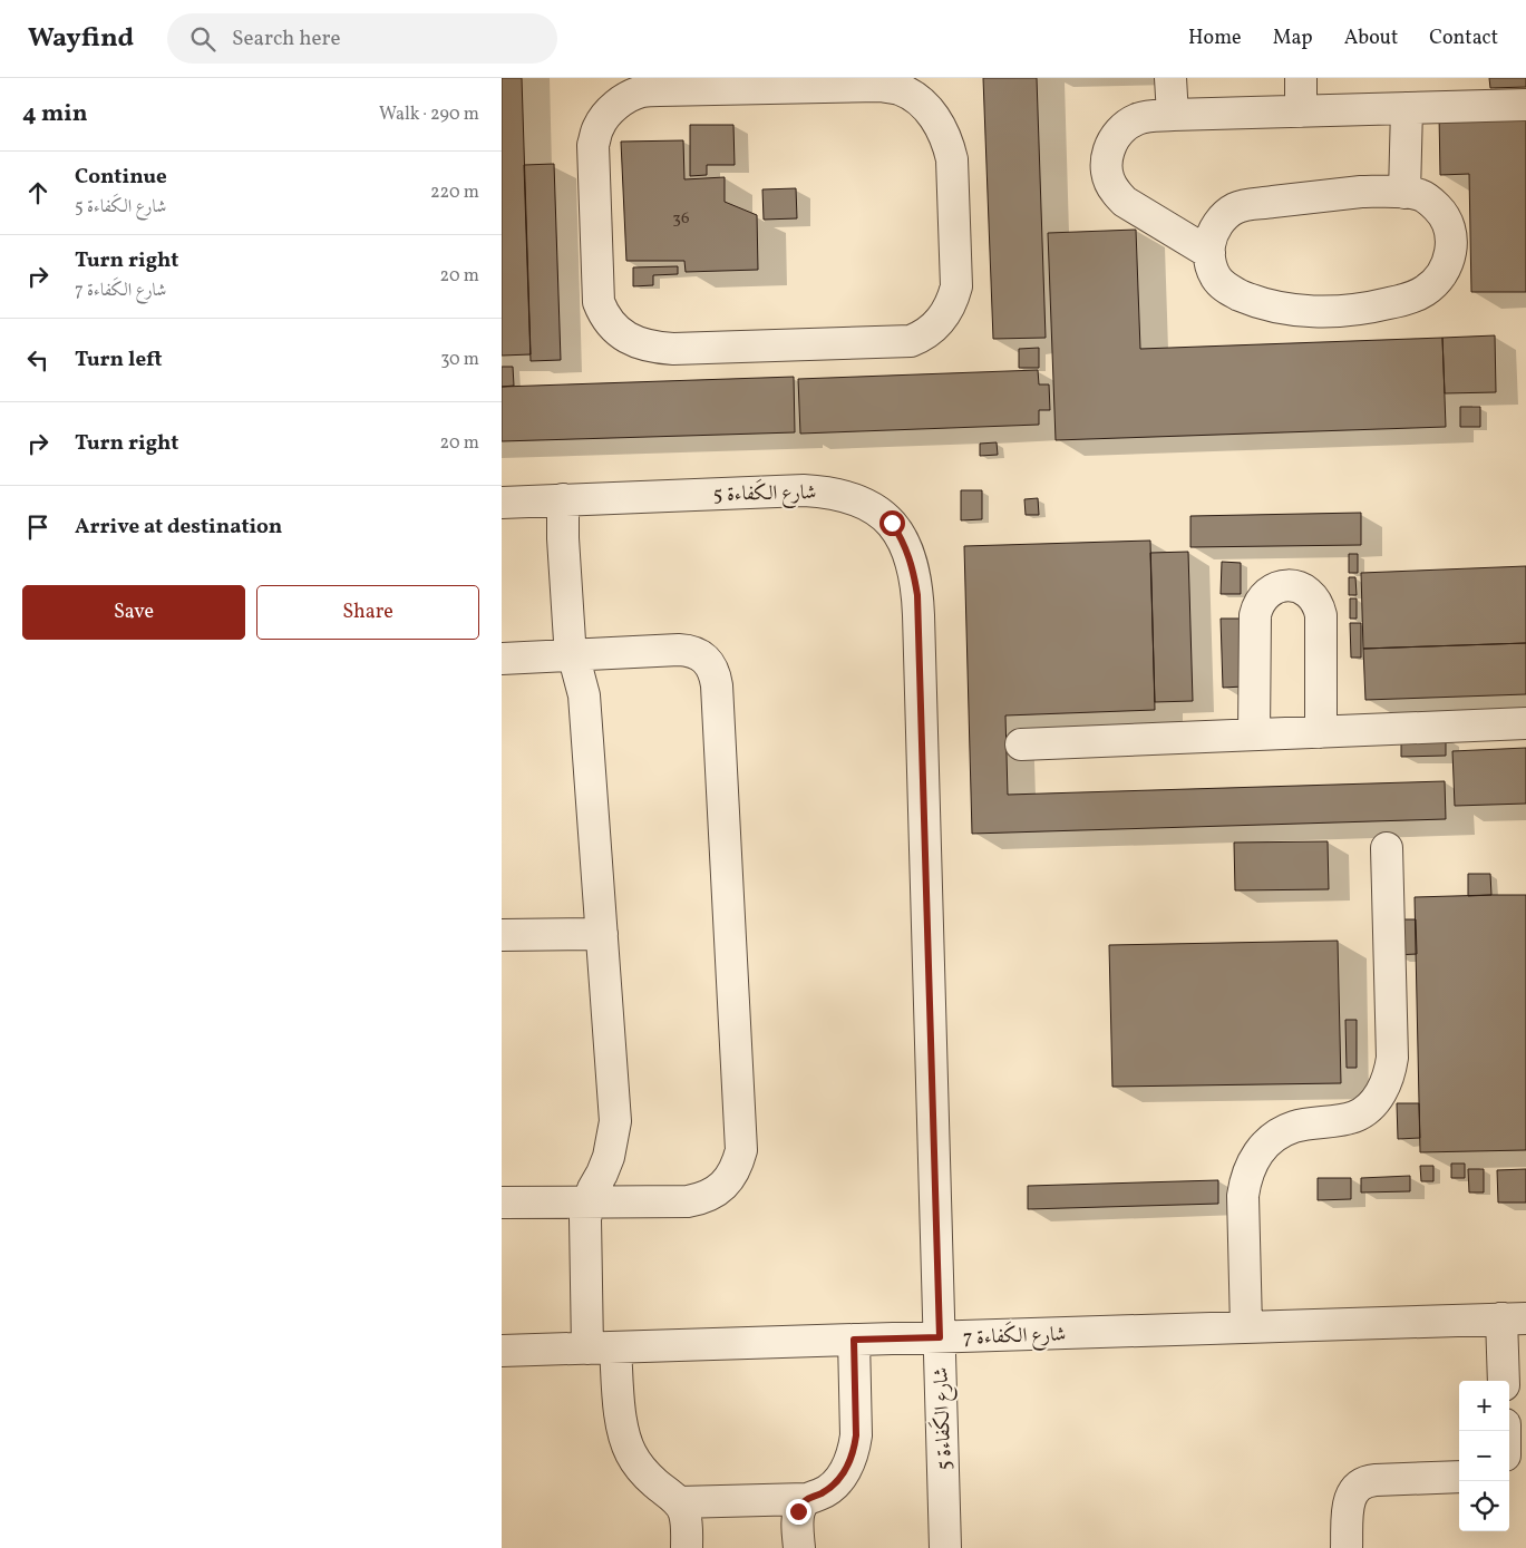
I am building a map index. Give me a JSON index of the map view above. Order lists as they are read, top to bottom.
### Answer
{
  "streets": {
    "street": ["شارع الكَفاءة 5", "شارع الكَفاءة 7"]
  },
  "crossings": [
    ["شارع الكَفاءة 5", "شارع الكَفاءة 7"]
  ],
  "house_numbers": ["36"],
  "page": {
    "header": "Wayfind",
    "search": "Search here",
    "nav": [
      "Home",
      "Map",
      "About",
      "Contact"
    ],
    "heading": ["4 min", "Walk · 290 m"],
    "list": [
      ["Continue", "شارع الكَفاءة 5", "220 m"],
      ["Turn right", "شارع الكَفاءة 7", "20 m"],
      ["Turn left", "30 m"],
      ["Turn right", "20 m"],
      "Arrive at destination"
    ],
    "buttons": ["Save", "Share"],
    "map_buttons": ["+", "−"]
  }
}
